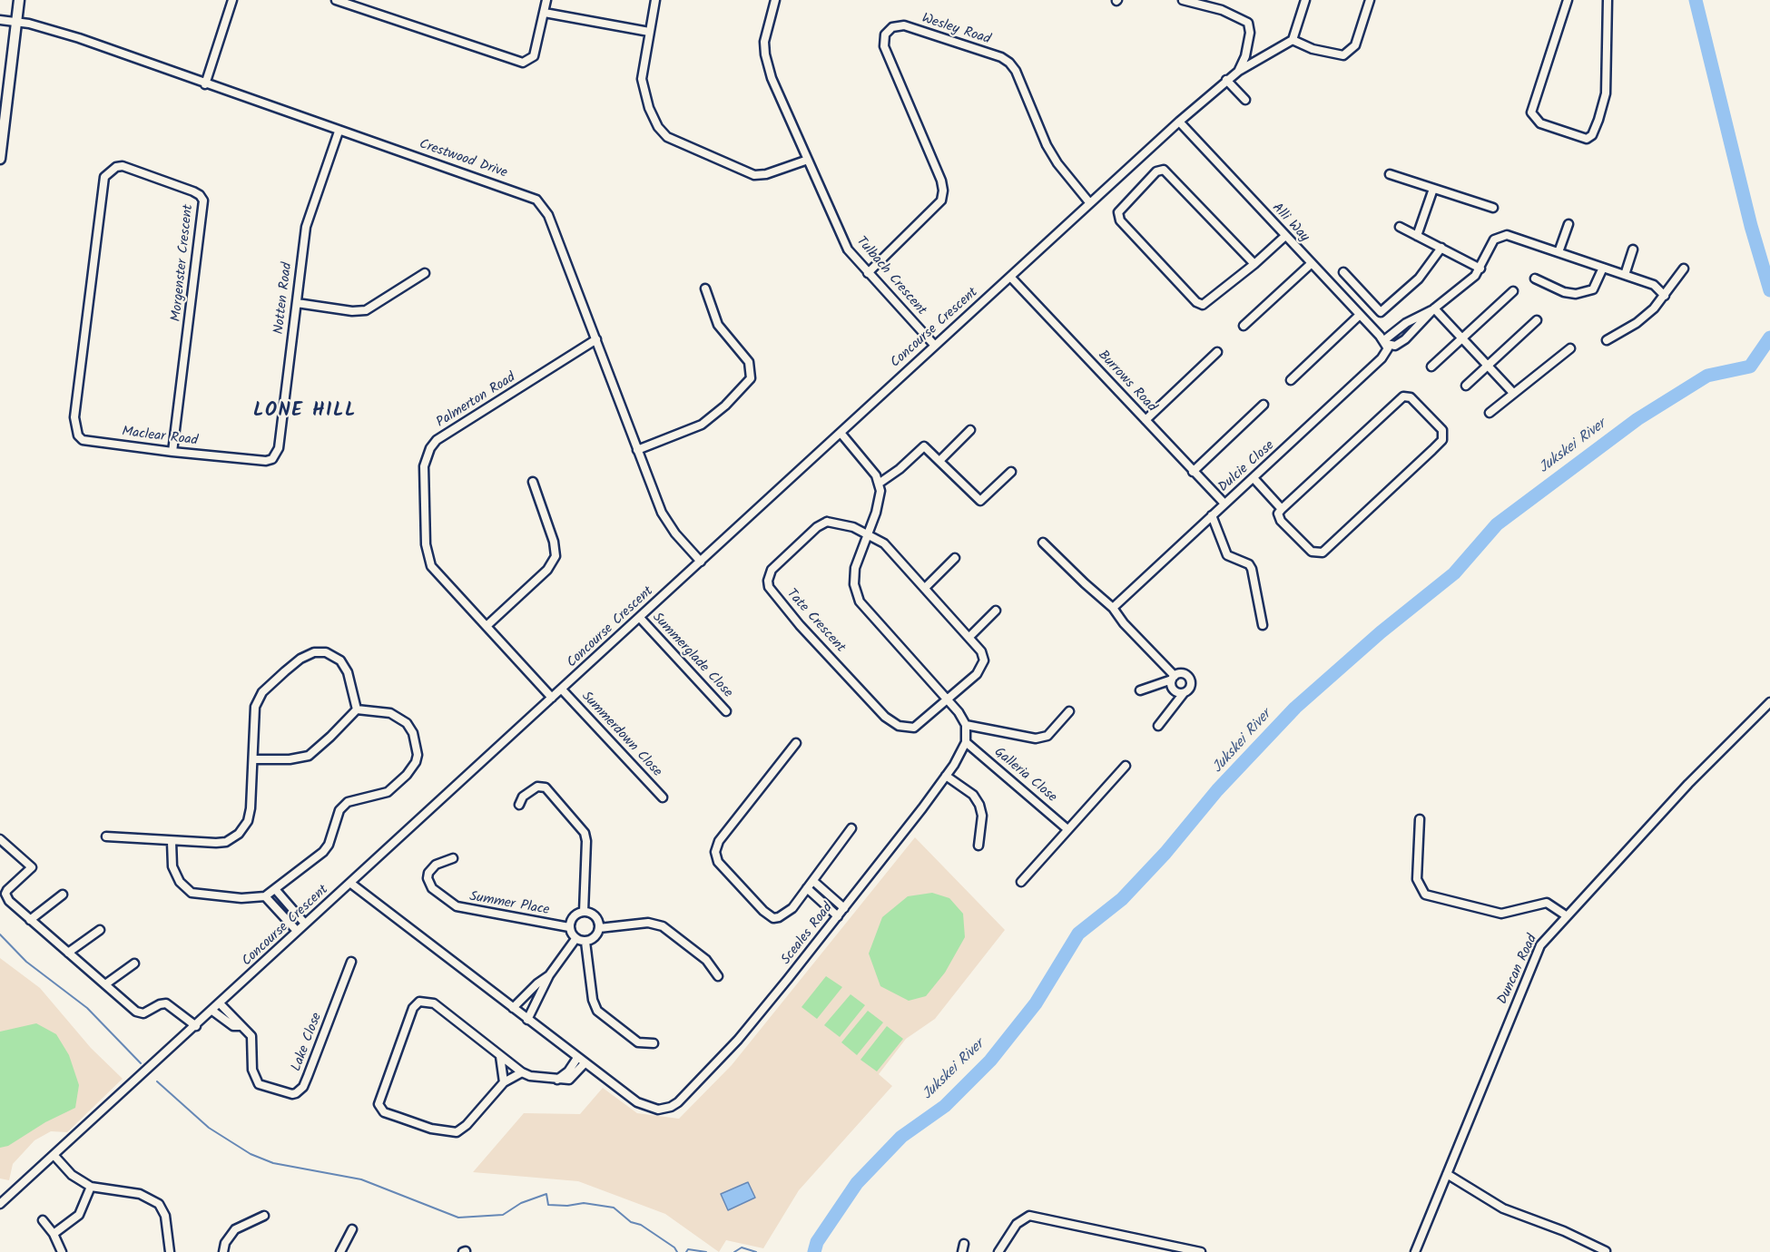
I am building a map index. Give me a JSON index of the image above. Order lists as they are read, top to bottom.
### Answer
{
  "streets": {
    "street": [
      "Wesley Road",
      "Crestwood Drive",
      "Alli Way",
      "Morgenster Crescent",
      "Tulbach Crescent",
      "Notten Road",
      "Concourse Crescent",
      "Burrows Road",
      "Palmerton Road",
      "Maclear Road",
      "Dulcie Close",
      "Tate Crescent",
      "Summerglade Close",
      "Summerdown Close",
      "Galleria Close",
      "Summer Place",
      "Sceales Road",
      "Duncan Road",
      "Lake Close"
    ]
  },
  "crossings": [
    ["Wesley Road", "Tulbach Crescent"],
    ["Wesley Road", "Concourse Crescent"],
    ["Crestwood Drive", "Notten Road"],
    ["Crestwood Drive", "Concourse Crescent"],
    ["Crestwood Drive", "Palmerton Road"],
    ["Alli Way", "Concourse Crescent"],
    ["Alli Way", "Dulcie Close"],
    ["Morgenster Crescent", "Maclear Road"],
    ["Tulbach Crescent", "Concourse Crescent"],
    ["Notten Road", "Maclear Road"],
    ["Concourse Crescent", "Burrows Road"],
    ["Concourse Crescent", "Palmerton Road"],
    ["Concourse Crescent", "Summerglade Close"],
    ["Concourse Crescent", "Summerdown Close"],
    ["Concourse Crescent", "Sceales Road"],
    ["Concourse Crescent", "Lake Close"],
    ["Burrows Road", "Dulcie Close"],
    ["Galleria Close", "Sceales Road"]
  ],
  "districts": ["LONE HILL"],
  "water": ["Jukskei River"]
}
